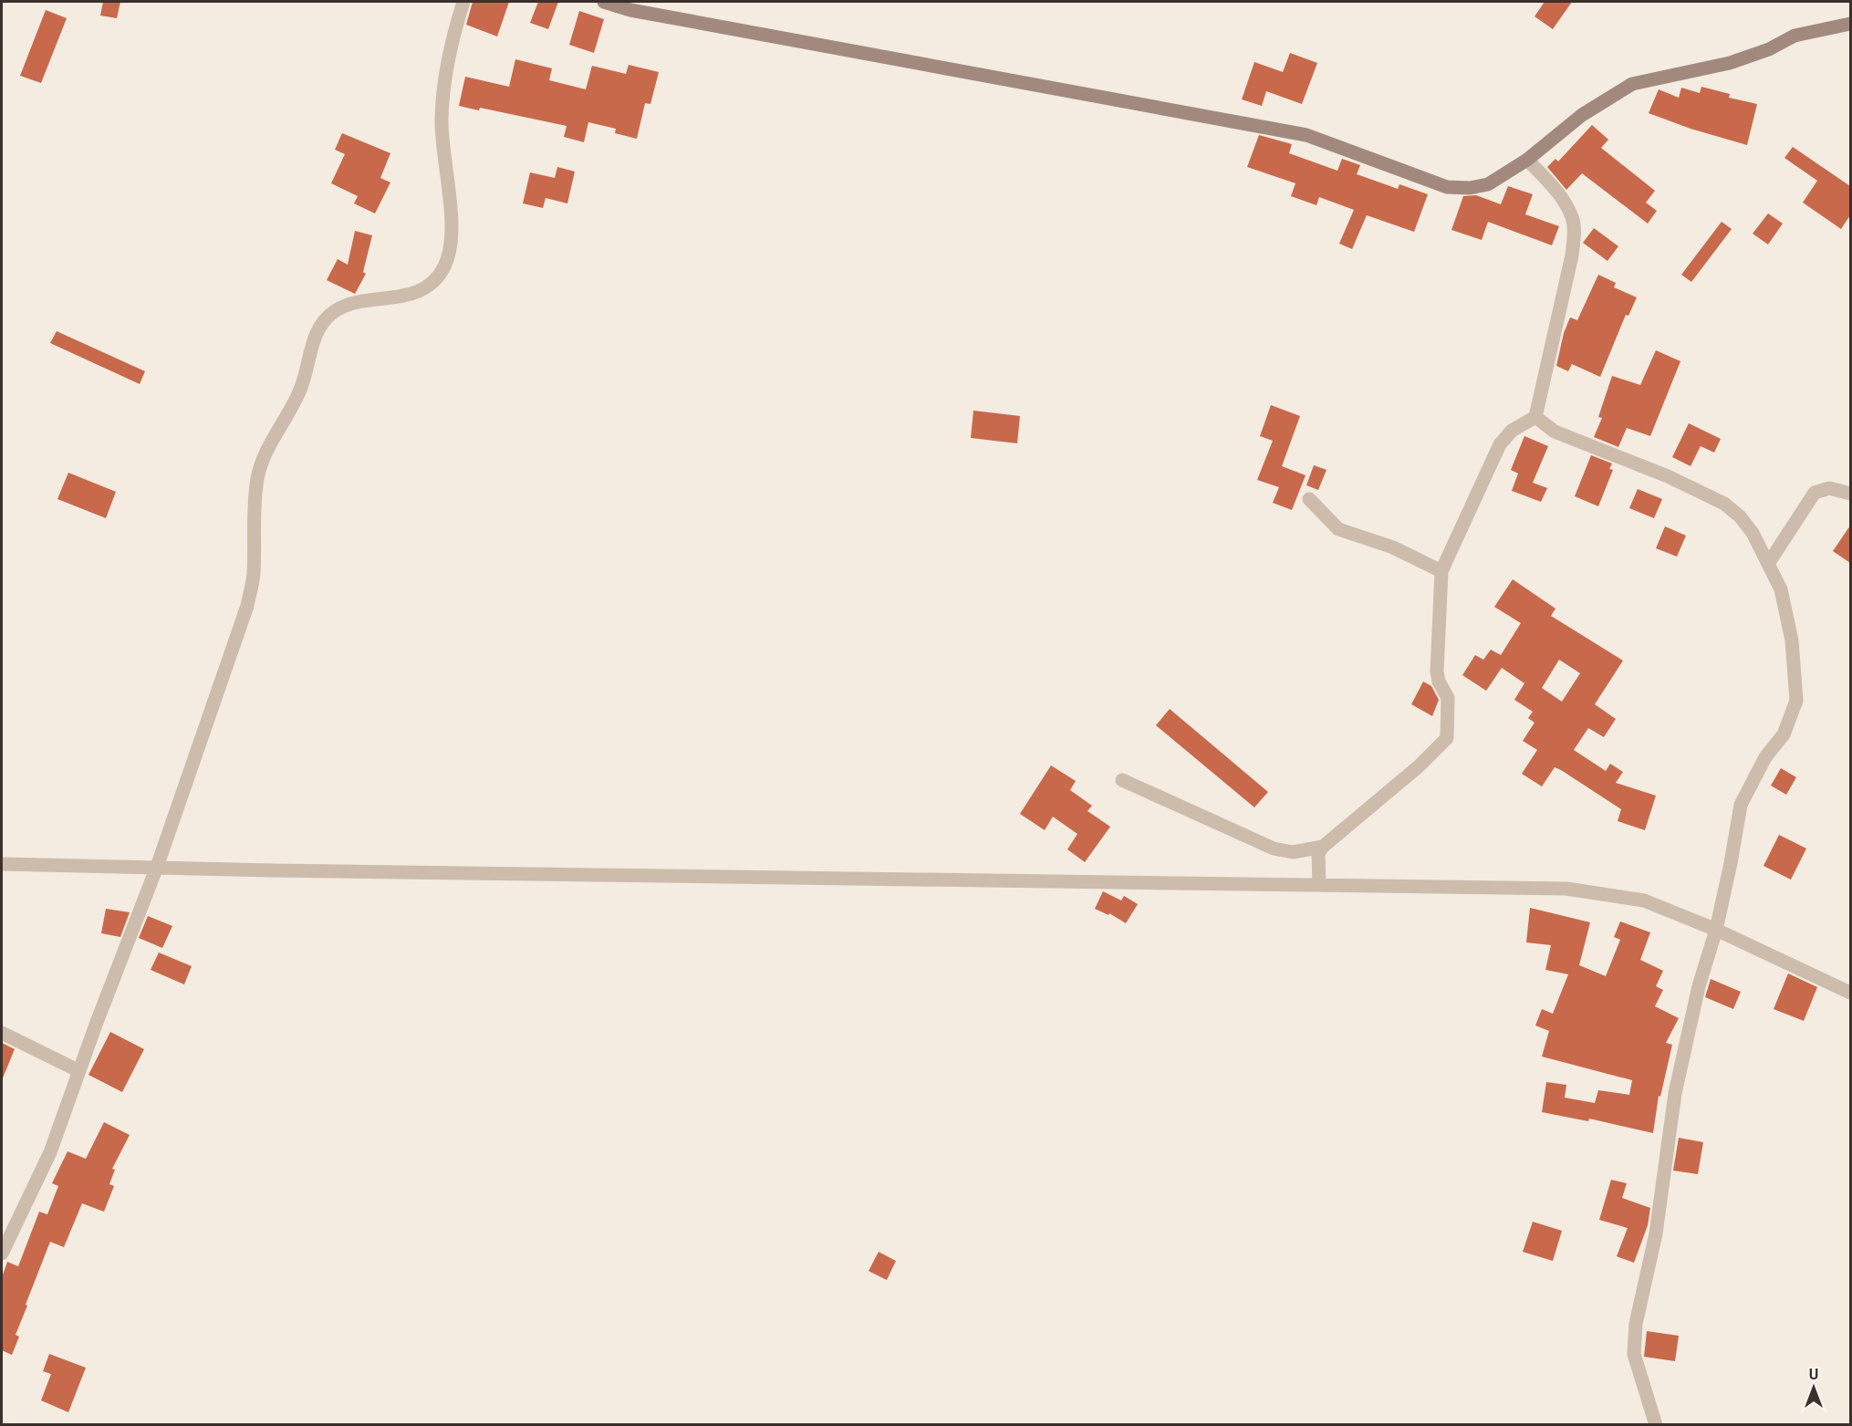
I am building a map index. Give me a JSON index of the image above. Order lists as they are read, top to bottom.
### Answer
{
  "north": "top"
}
